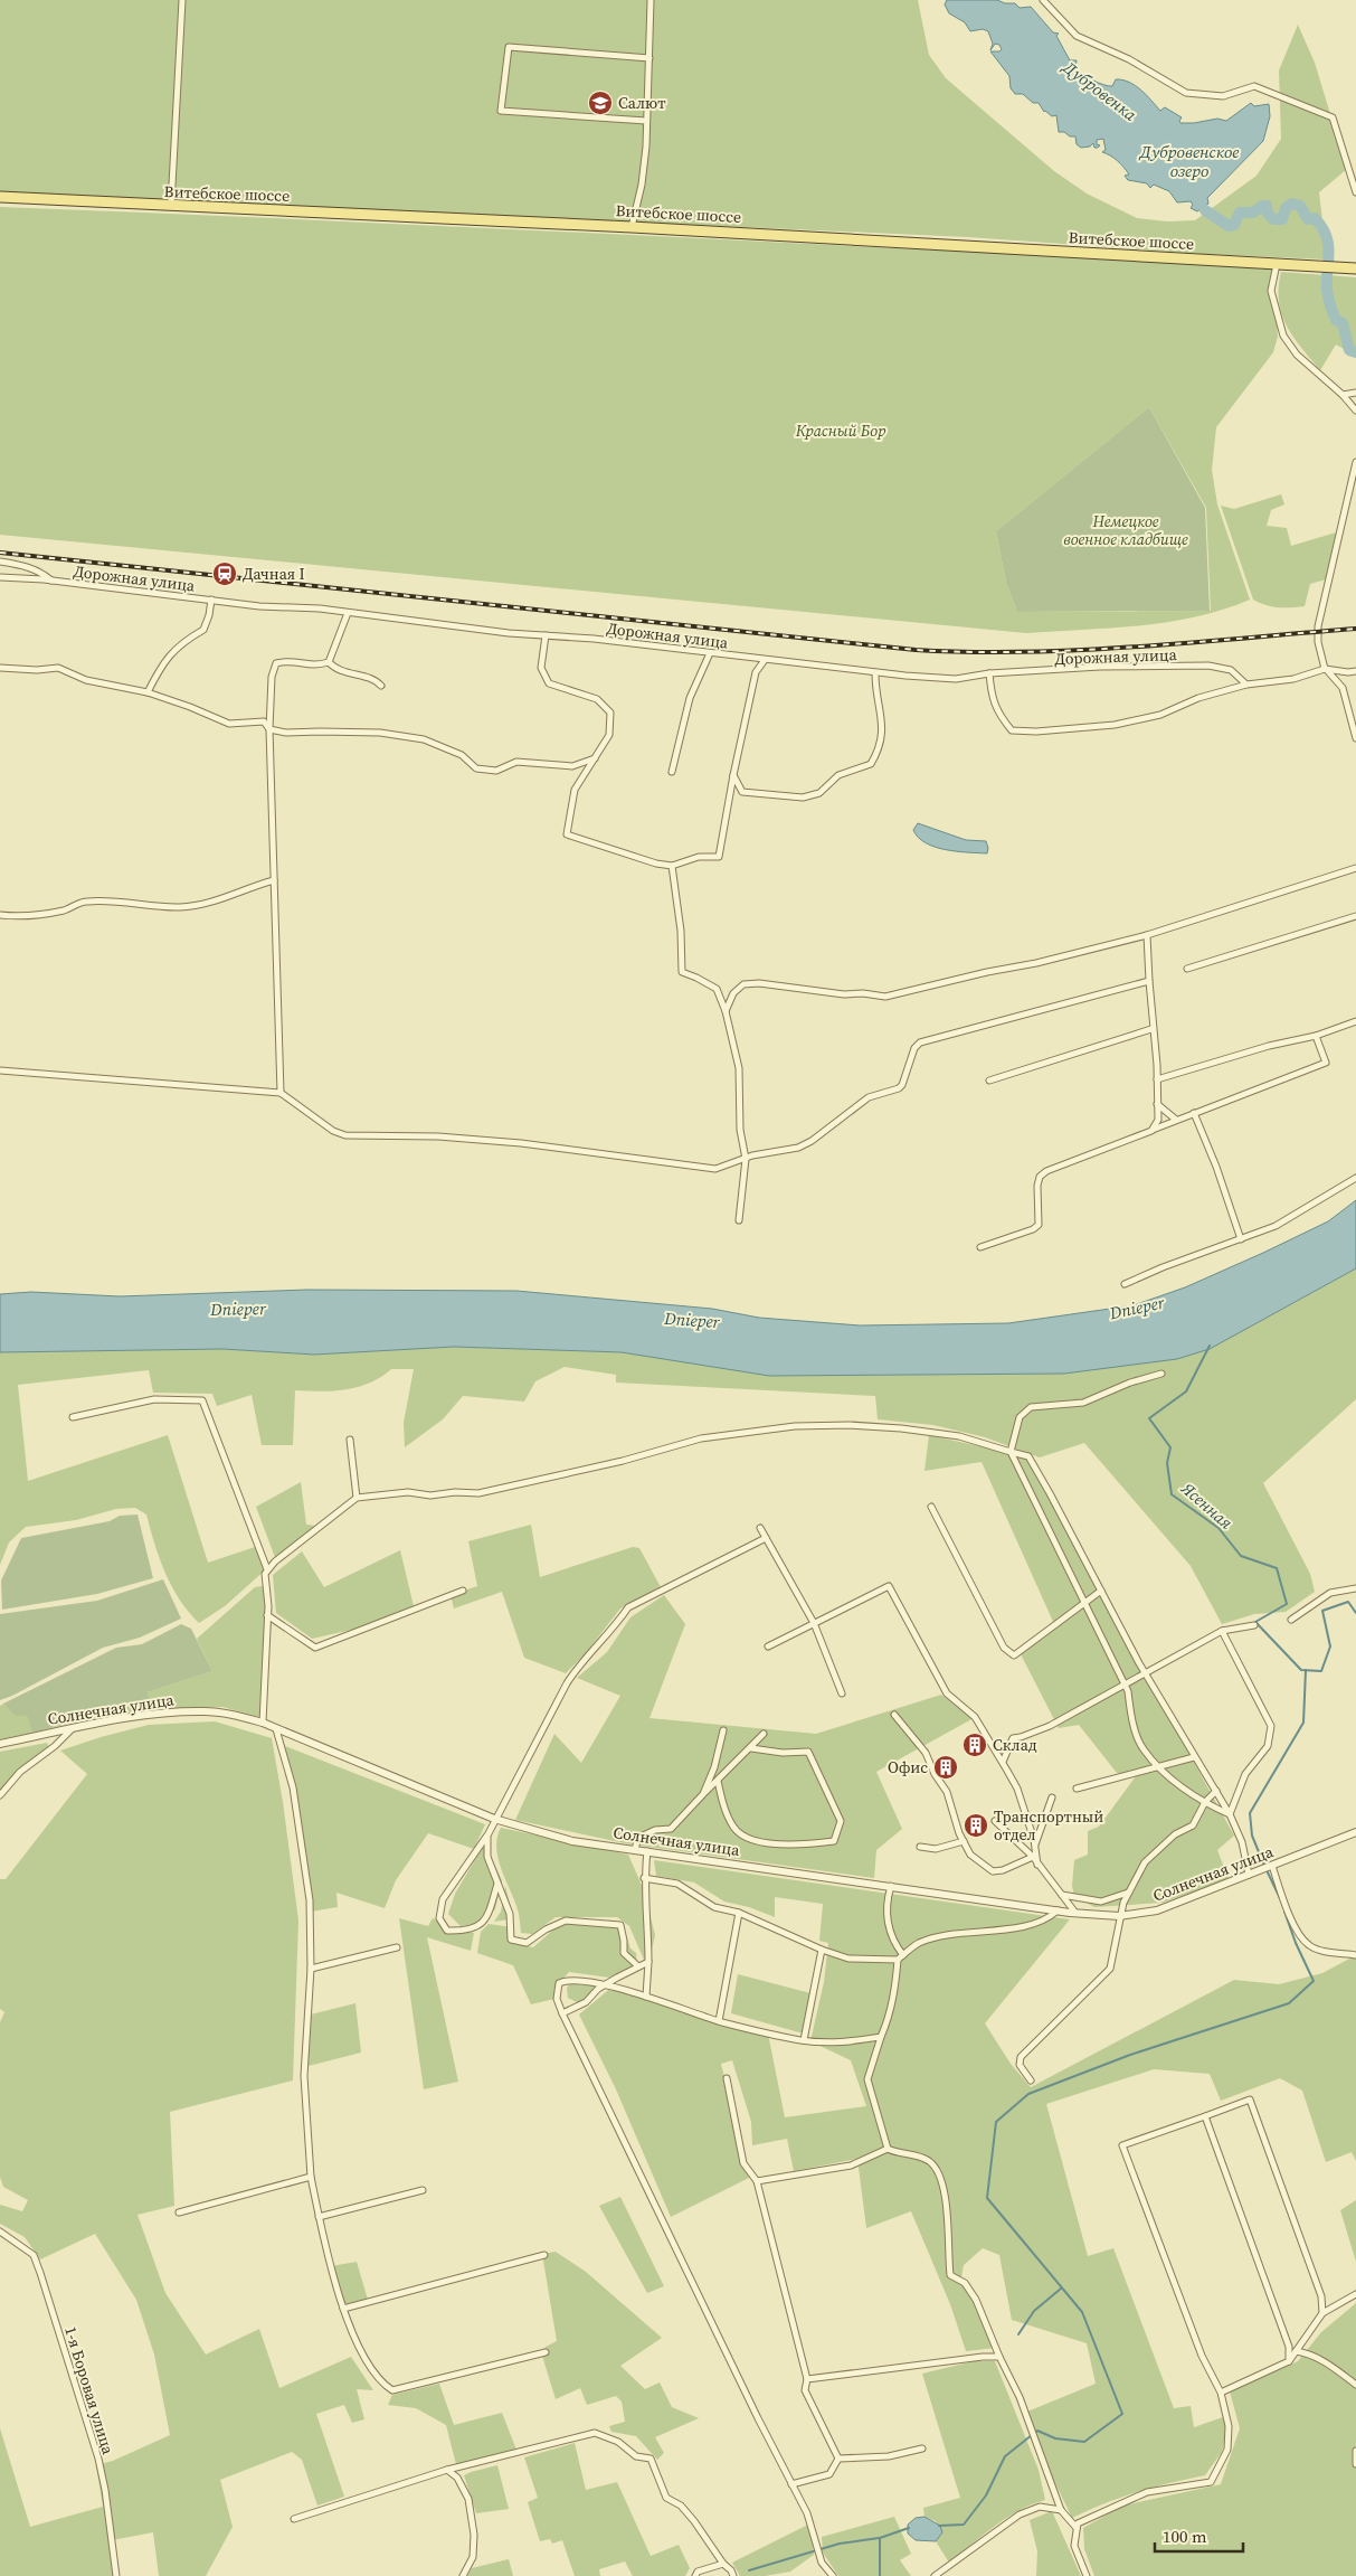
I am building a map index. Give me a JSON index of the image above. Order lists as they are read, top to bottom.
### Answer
{
  "streets": {
    "main road": ["Витебское шоссе"],
    "street": ["Дорожная улица", "Солнечная улица", "1-я Боровая улица"]
  },
  "water": [
    "Дубровенка",
    "Дубровенское озеро",
    "Dnieper",
    "Ясенная"
  ],
  "parks": ["Красный Бор", "Немецкое военное кладбище"],
  "places": {
    "school or university": ["Салют"],
    "station": ["Дачная I"],
    "building": ["Склад", "Офис", "Транспортный отдел"]
  },
  "scale_bar": "100 m"
}
